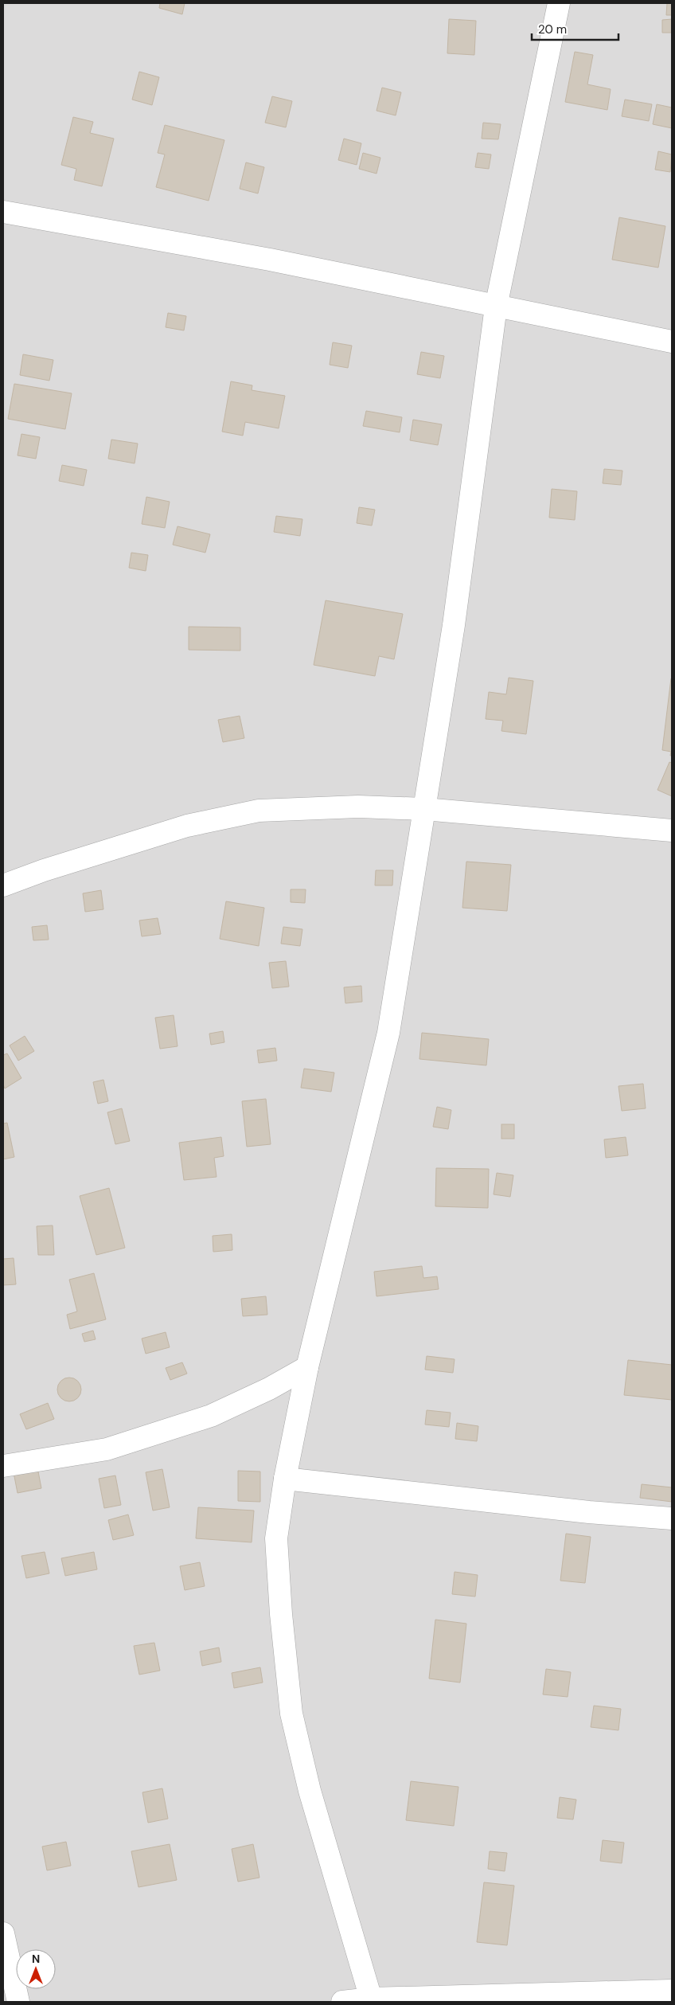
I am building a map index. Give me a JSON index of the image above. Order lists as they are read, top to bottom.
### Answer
{
  "scale_bar": "20 m",
  "north": "top"
}
